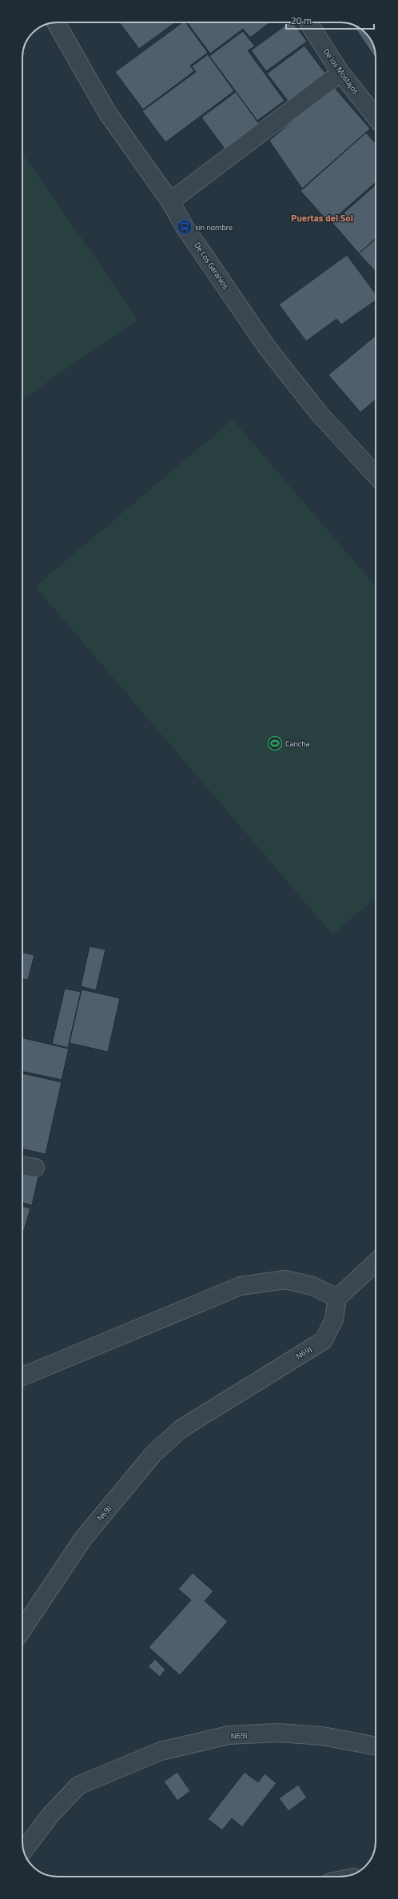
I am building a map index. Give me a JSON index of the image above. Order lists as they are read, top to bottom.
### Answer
{
  "streets": {
    "street": ["De los Mostajos", "De Los Geranios", "N69J"]
  },
  "districts": ["Puertas del Sol"],
  "places": {
    "bus stop": ["sin nombre"],
    "sports": ["Cancha"]
  },
  "scale_bar": "20 m"
}
